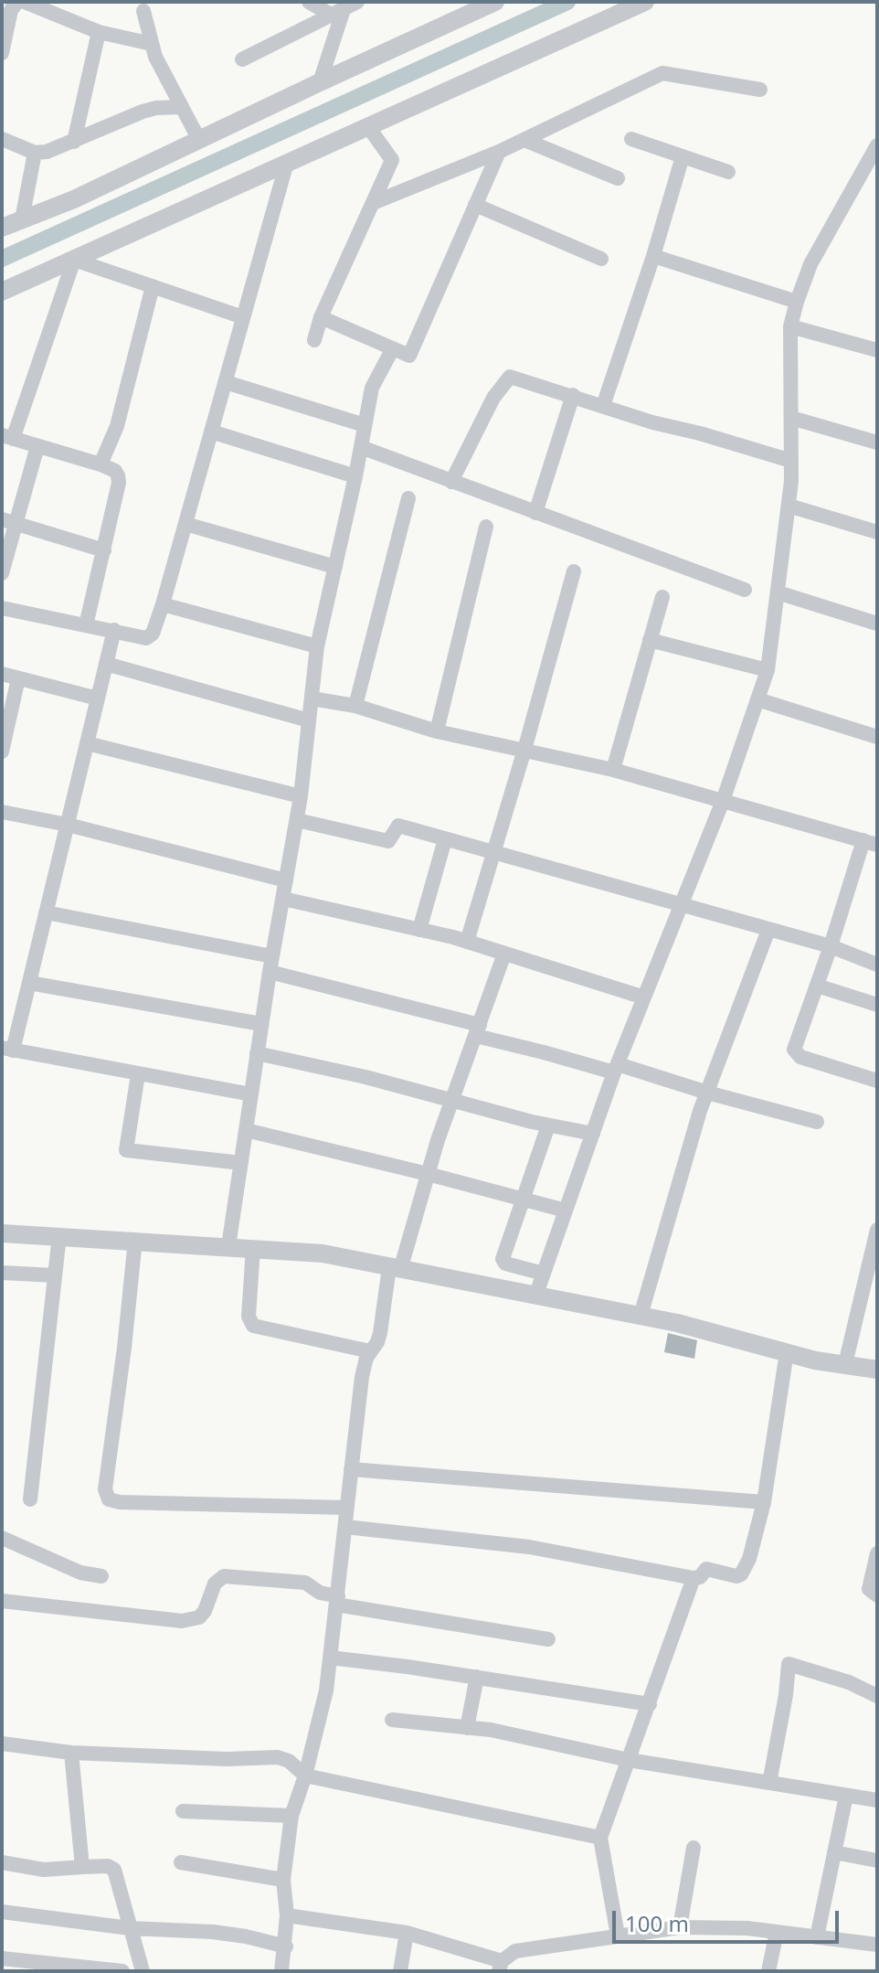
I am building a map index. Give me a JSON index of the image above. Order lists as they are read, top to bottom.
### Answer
{
  "scale_bar": "100 m"
}
